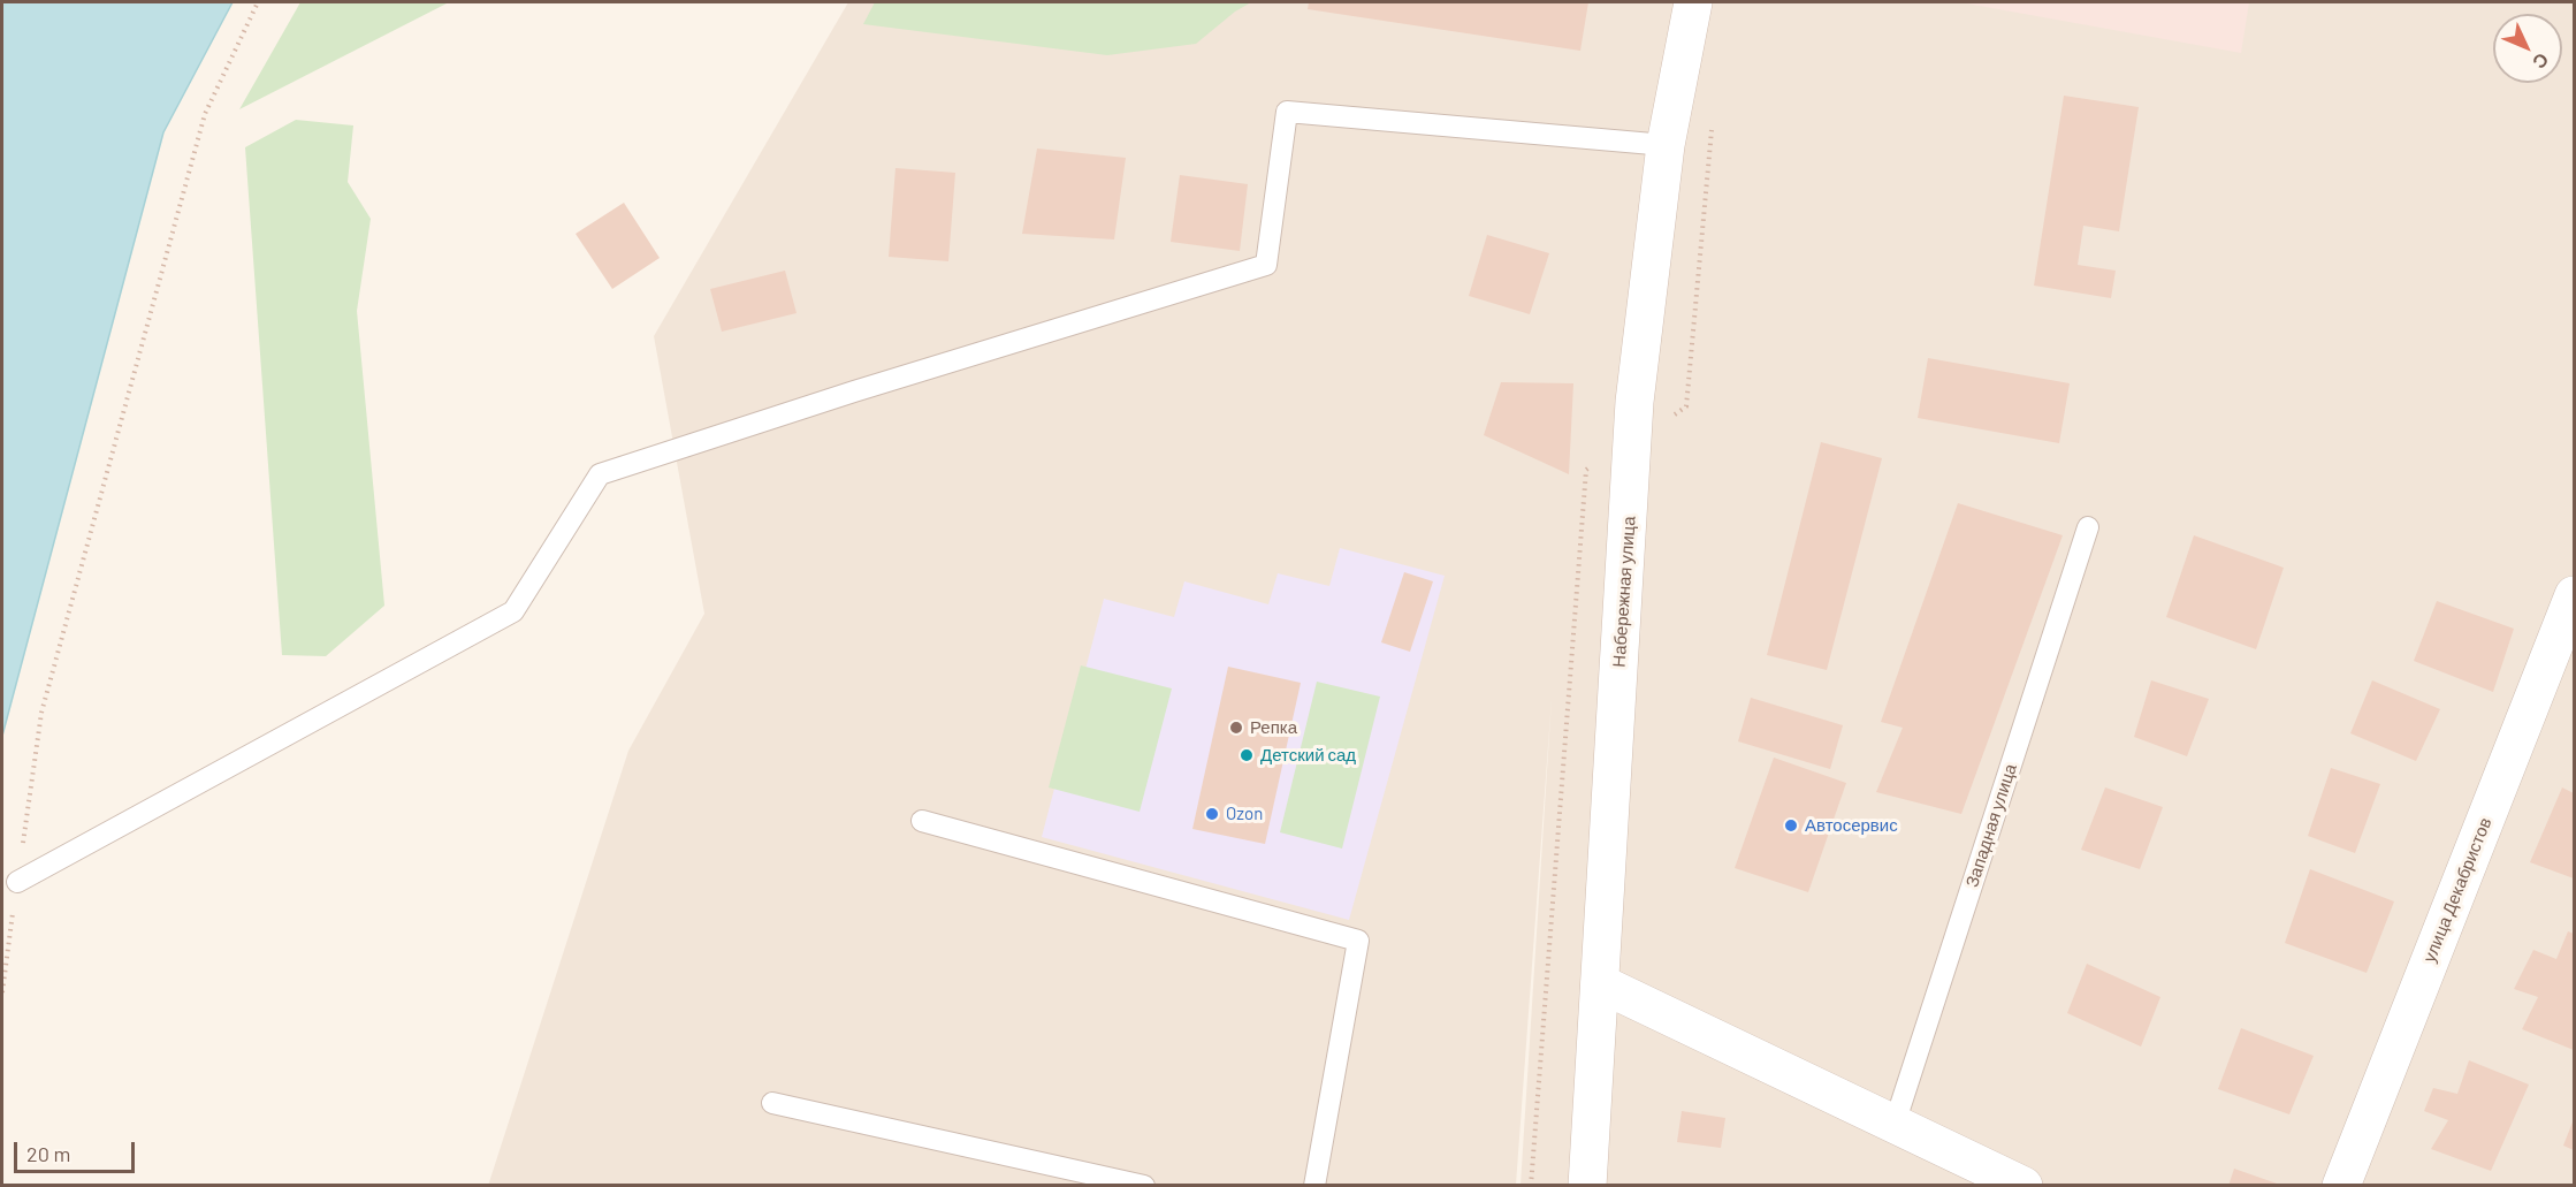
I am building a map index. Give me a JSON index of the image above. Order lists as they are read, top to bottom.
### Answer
{
  "streets": {
    "main road": ["Набережная улица", "улица Декабристов"],
    "lane": ["Западная улица"]
  },
  "places": [
    "Репка",
    "Детский сад",
    "Ozon",
    "Автосервис"
  ],
  "scale_bar": "20 m",
  "north": "bottom right"
}
